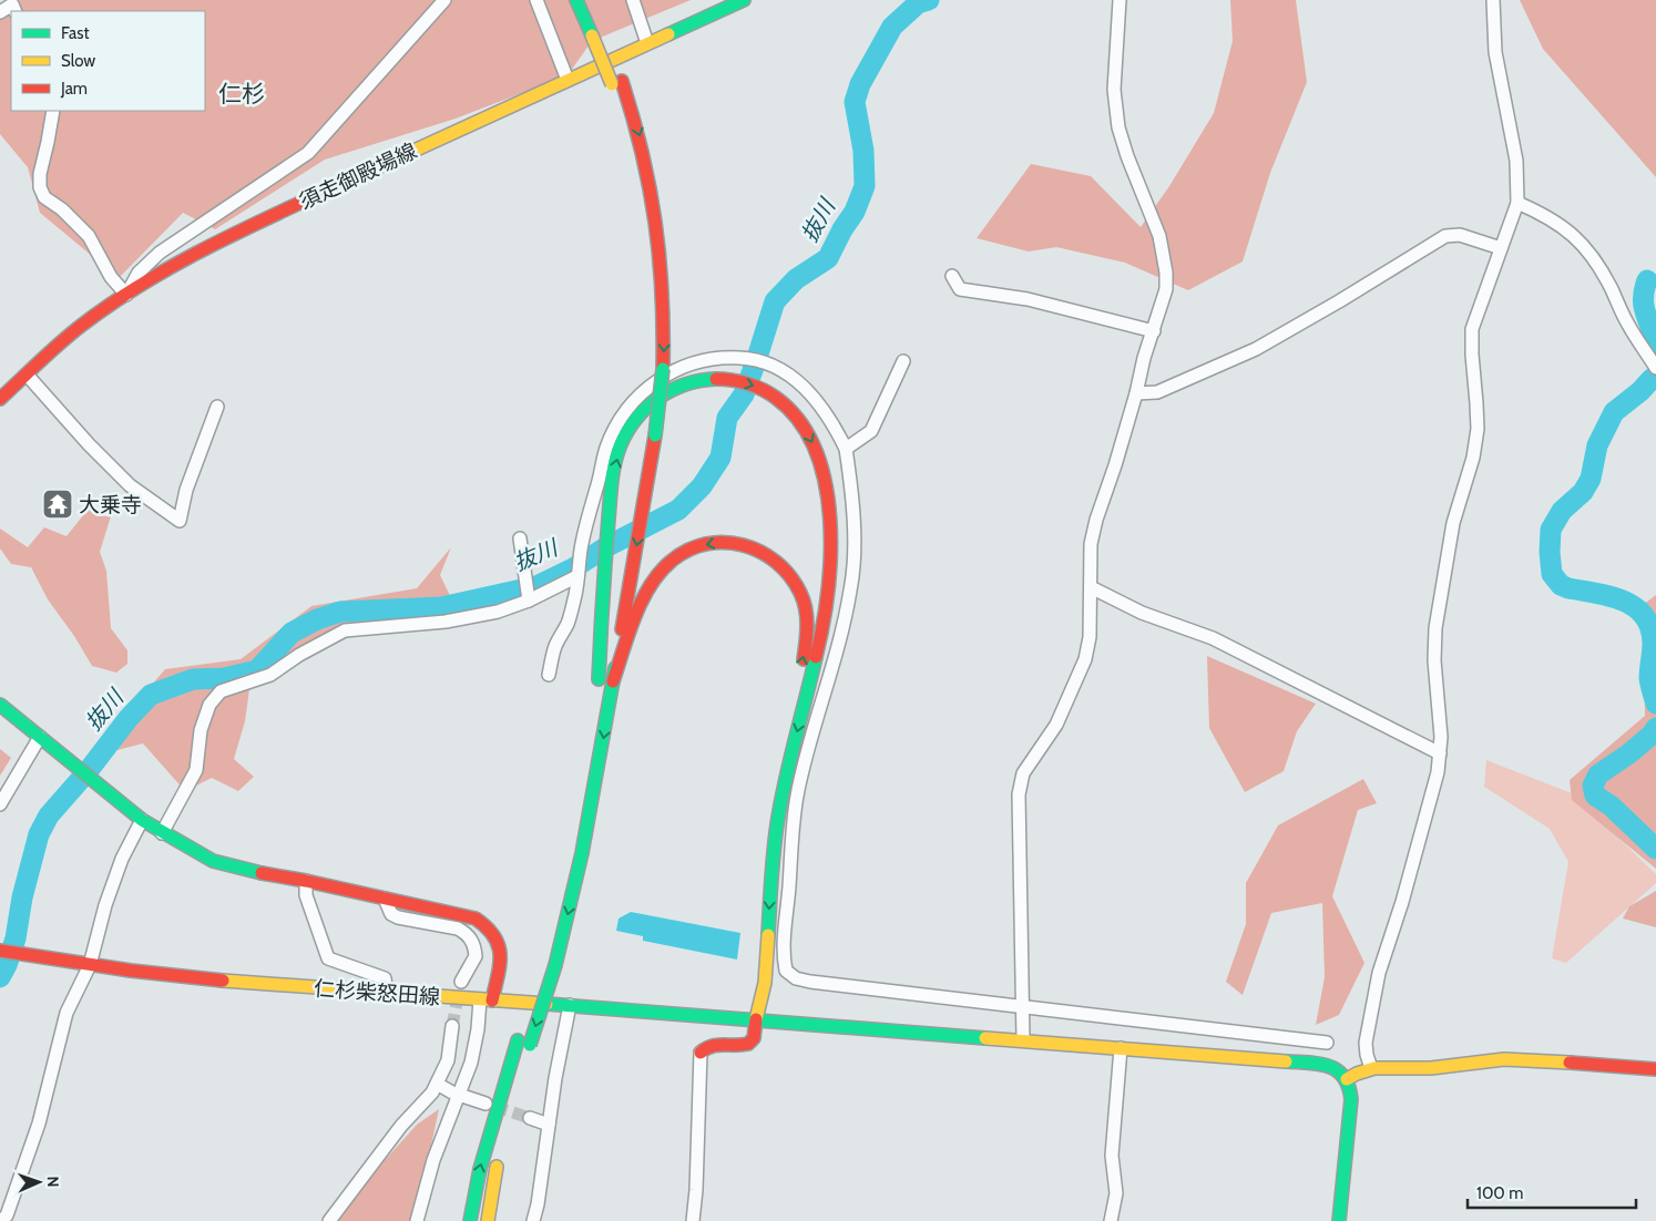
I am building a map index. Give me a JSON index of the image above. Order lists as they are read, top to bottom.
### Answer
{
  "streets": {
    "main road": ["須走御殿場線", "仁杉柴怒田線"]
  },
  "districts": ["仁杉"],
  "water": ["抜川"],
  "places": {
    "temple": ["大乗寺"]
  },
  "legend": ["Fast", "Slow", "Jam"],
  "scale_bar": "100 m",
  "north": "right"
}
